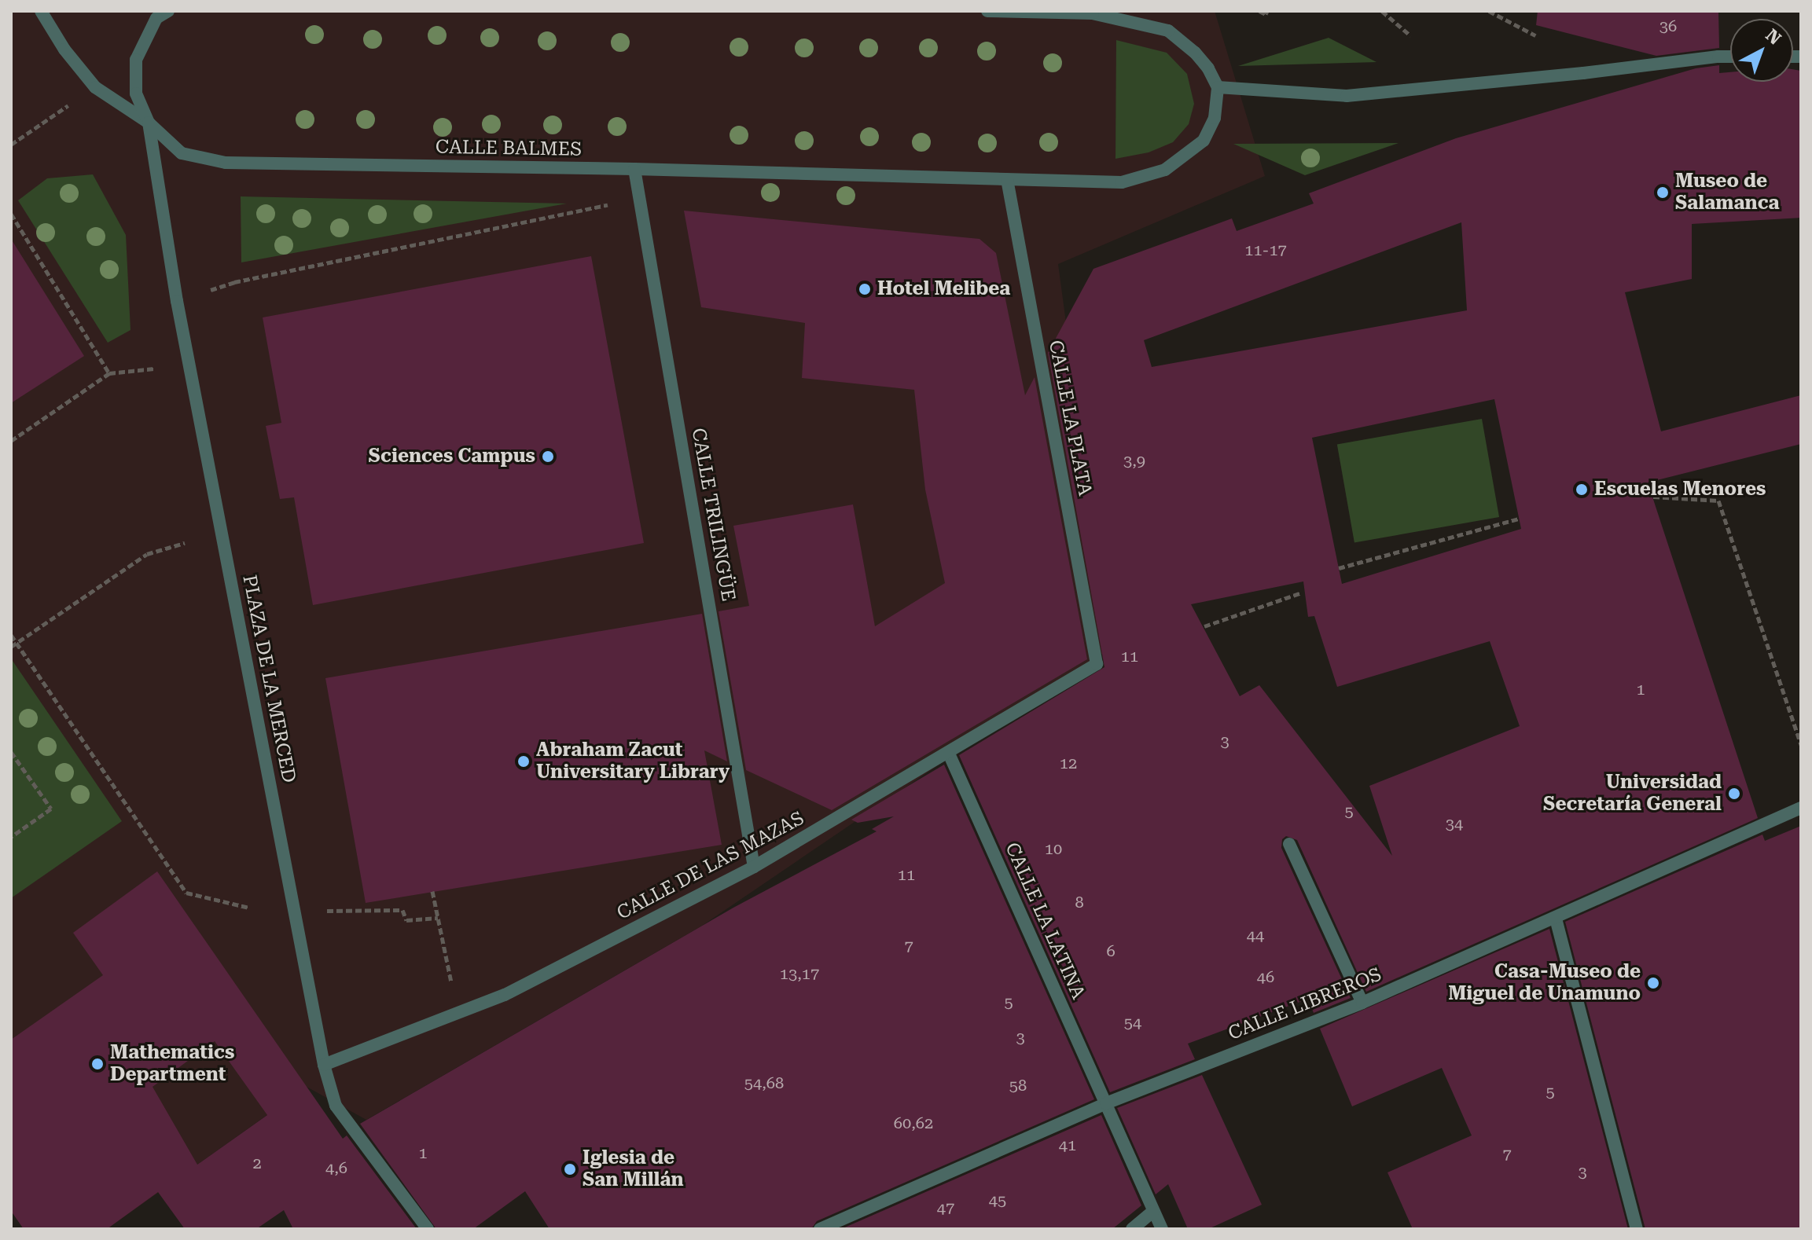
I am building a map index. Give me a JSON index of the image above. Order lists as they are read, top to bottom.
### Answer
{
  "streets": {
    "street": [
      "CALLE BALMES",
      "CALLE LA PLATA",
      "CALLE TRILINGÜE",
      "PLAZA DE LA MERCED",
      "CALLE DE LAS MAZAS",
      "CALLE LA LATINA",
      "CALLE LIBREROS"
    ]
  },
  "crossings": [
    ["CALLE BALMES", "CALLE LA PLATA"],
    ["CALLE BALMES", "CALLE TRILINGÜE"],
    ["CALLE BALMES", "PLAZA DE LA MERCED"],
    ["CALLE LA PLATA", "CALLE DE LAS MAZAS"],
    ["CALLE TRILINGÜE", "CALLE DE LAS MAZAS"],
    ["PLAZA DE LA MERCED", "CALLE DE LAS MAZAS"],
    ["CALLE DE LAS MAZAS", "CALLE LA LATINA"],
    ["CALLE LA LATINA", "CALLE LIBREROS"]
  ],
  "places": [
    "Museo de Salamanca",
    "Hotel Melibea",
    "Sciences Campus",
    "Escuelas Menores",
    "Abraham Zacut Universitary Library",
    "Universidad Secretaría General",
    "Casa-Museo de Miguel de Unamuno",
    "Mathematics Department",
    "Iglesia de San Millán"
  ],
  "house_numbers": [
    "36",
    "11-17",
    "3,9",
    "11",
    "1",
    "3",
    "12",
    "5",
    "34",
    "10",
    "11",
    "8",
    "44",
    "7",
    "6",
    "13,17",
    "46",
    "5",
    "54",
    "3",
    "54,68",
    "58",
    "5",
    "60,62",
    "41",
    "1",
    "7",
    "2",
    "4,6",
    "3",
    "45",
    "47"
  ],
  "north": "top right"
}
